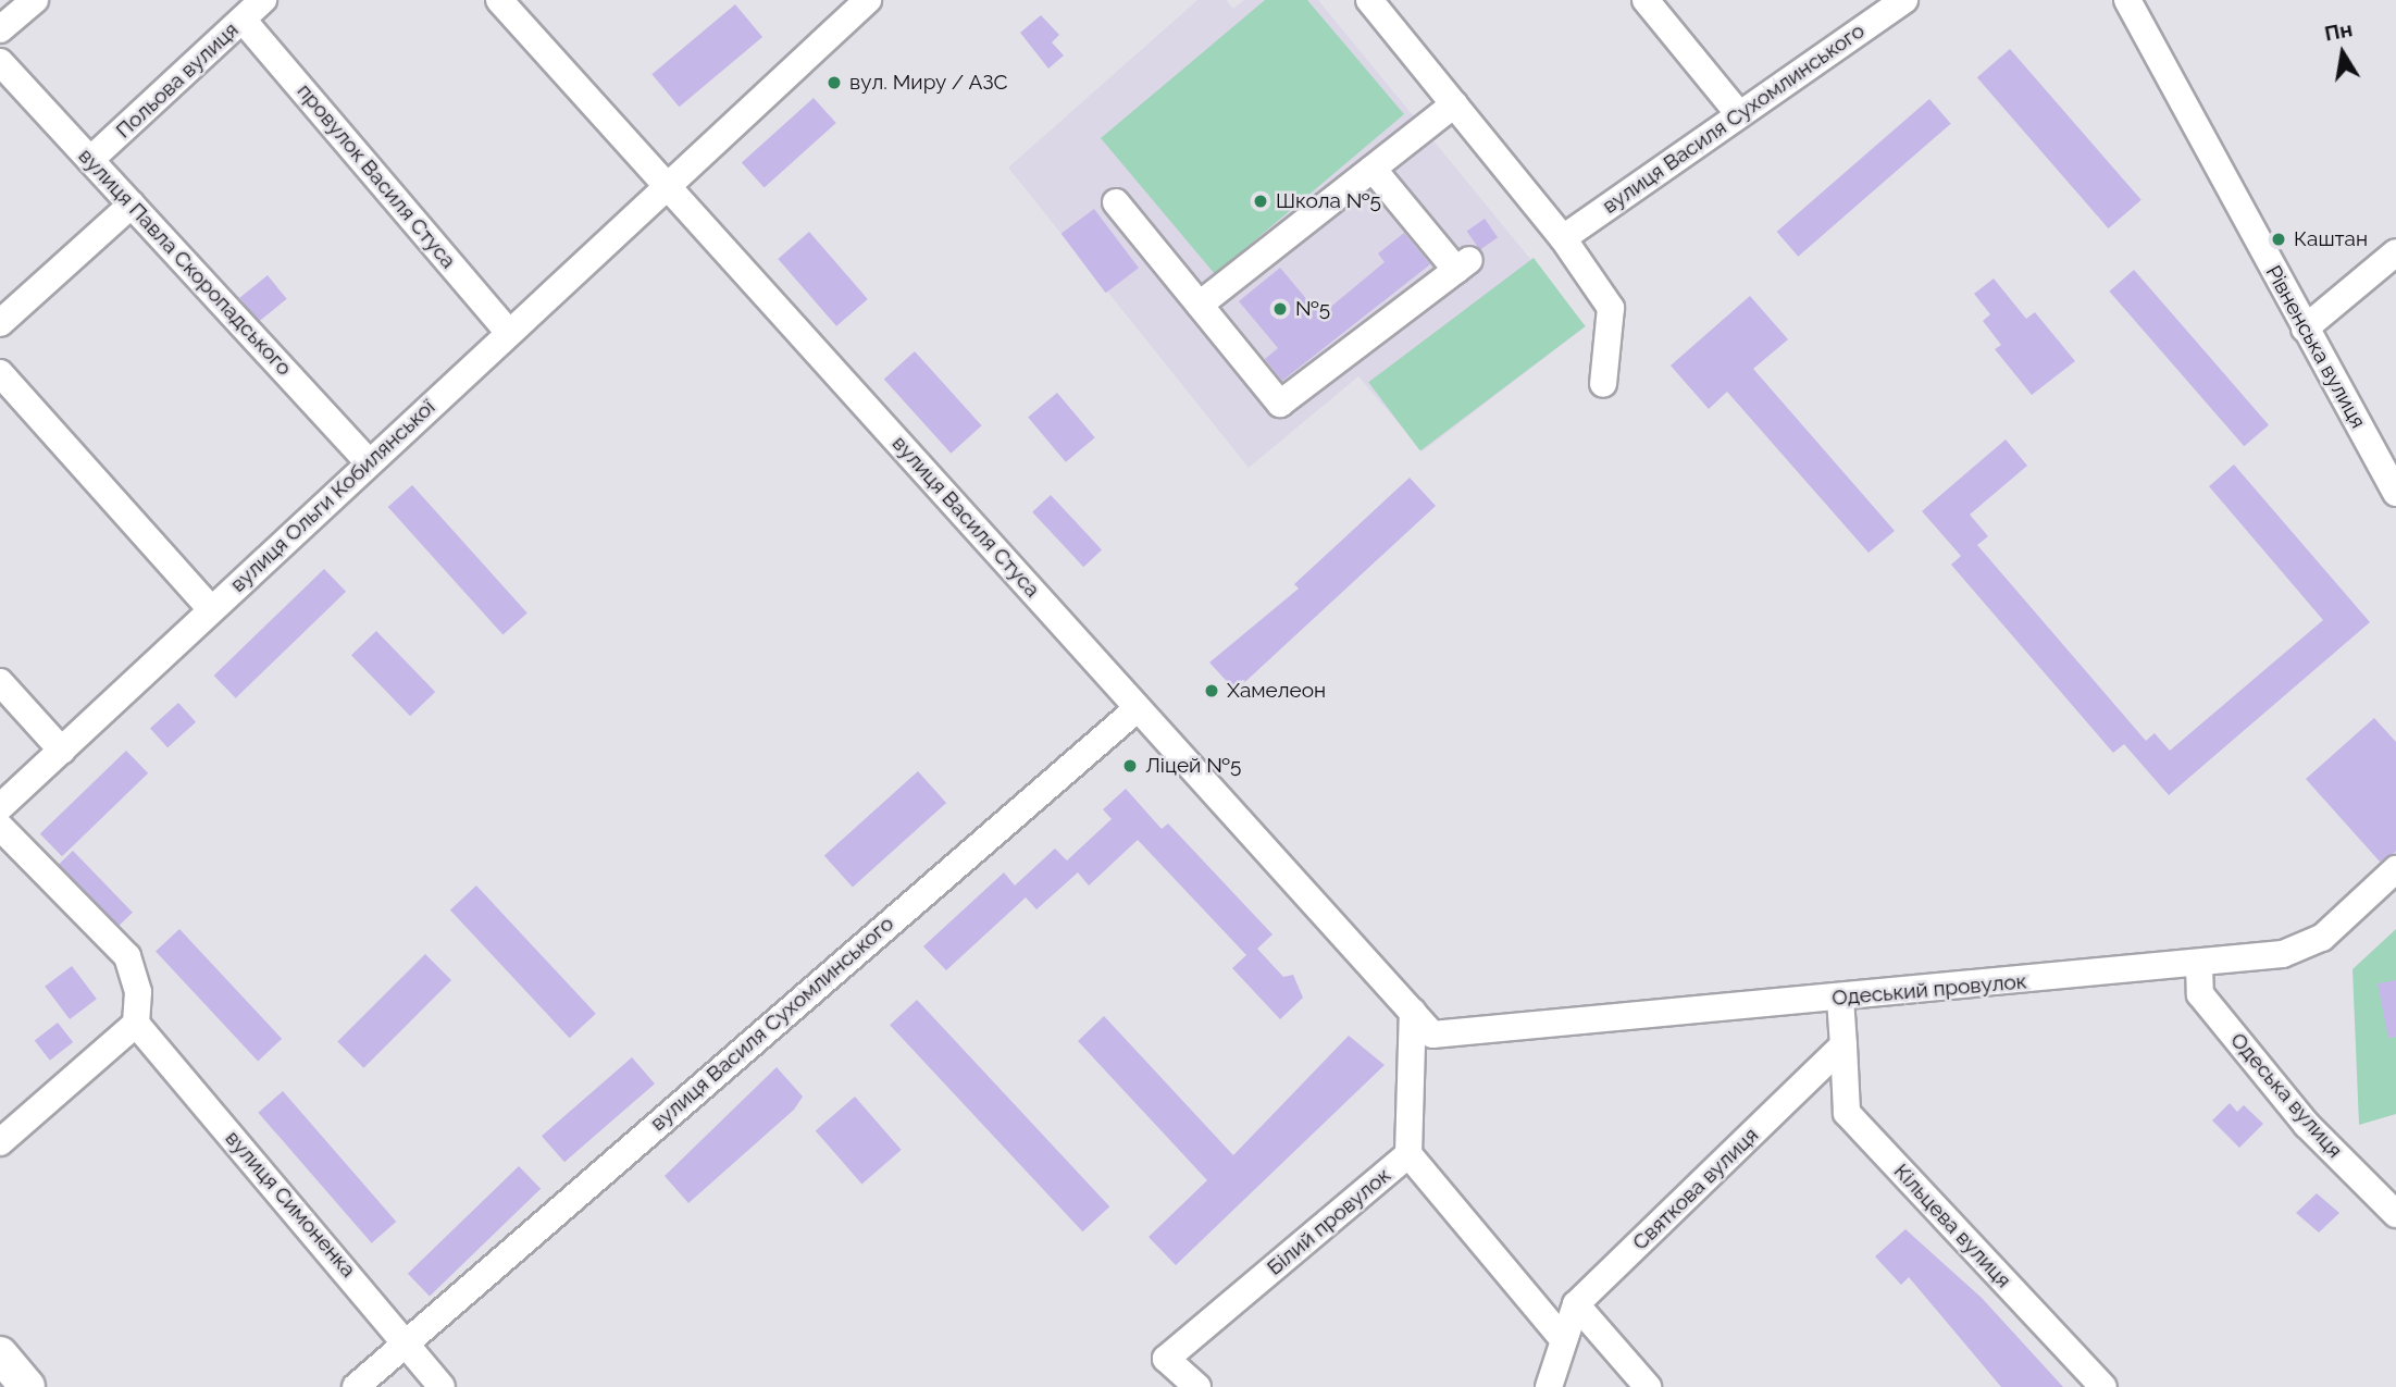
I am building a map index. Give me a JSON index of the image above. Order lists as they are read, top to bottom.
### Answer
{
  "streets": {
    "street": [
      "Польова вулиця",
      "вулиця Василя Сухомлинського",
      "провулок Василя Стуса",
      "вулиця Павла Скоропадського",
      "Рівненська вулиця",
      "вулиця Ольги Кобилянської",
      "вулиця Василя Стуса",
      "Одеський провулок",
      "Одеська вулиця",
      "Святкова вулиця",
      "вулиця Симоненка",
      "Білий провулок",
      "Кільцева вулиця"
    ]
  },
  "crossings": [
    ["Польова вулиця", "провулок Василя Стуса"],
    ["Польова вулиця", "вулиця Павла Скоропадського"],
    ["вулиця Василя Сухомлинського", "вулиця Василя Стуса"],
    ["вулиця Василя Сухомлинського", "вулиця Симоненка"],
    ["провулок Василя Стуса", "вулиця Ольги Кобилянської"],
    ["вулиця Павла Скоропадського", "вулиця Ольги Кобилянської"],
    ["вулиця Ольги Кобилянської", "вулиця Василя Стуса"],
    ["вулиця Василя Стуса", "Одеський провулок"],
    ["Одеський провулок", "Одеська вулиця"],
    ["Святкова вулиця", "Білий провулок"],
    ["Святкова вулиця", "Кільцева вулиця"]
  ],
  "places": [
    "вул. Миру / АЗС",
    "Школа №5",
    "Каштан",
    "№5",
    "Хамелеон",
    "Ліцей №5"
  ],
  "north": "top"
}
